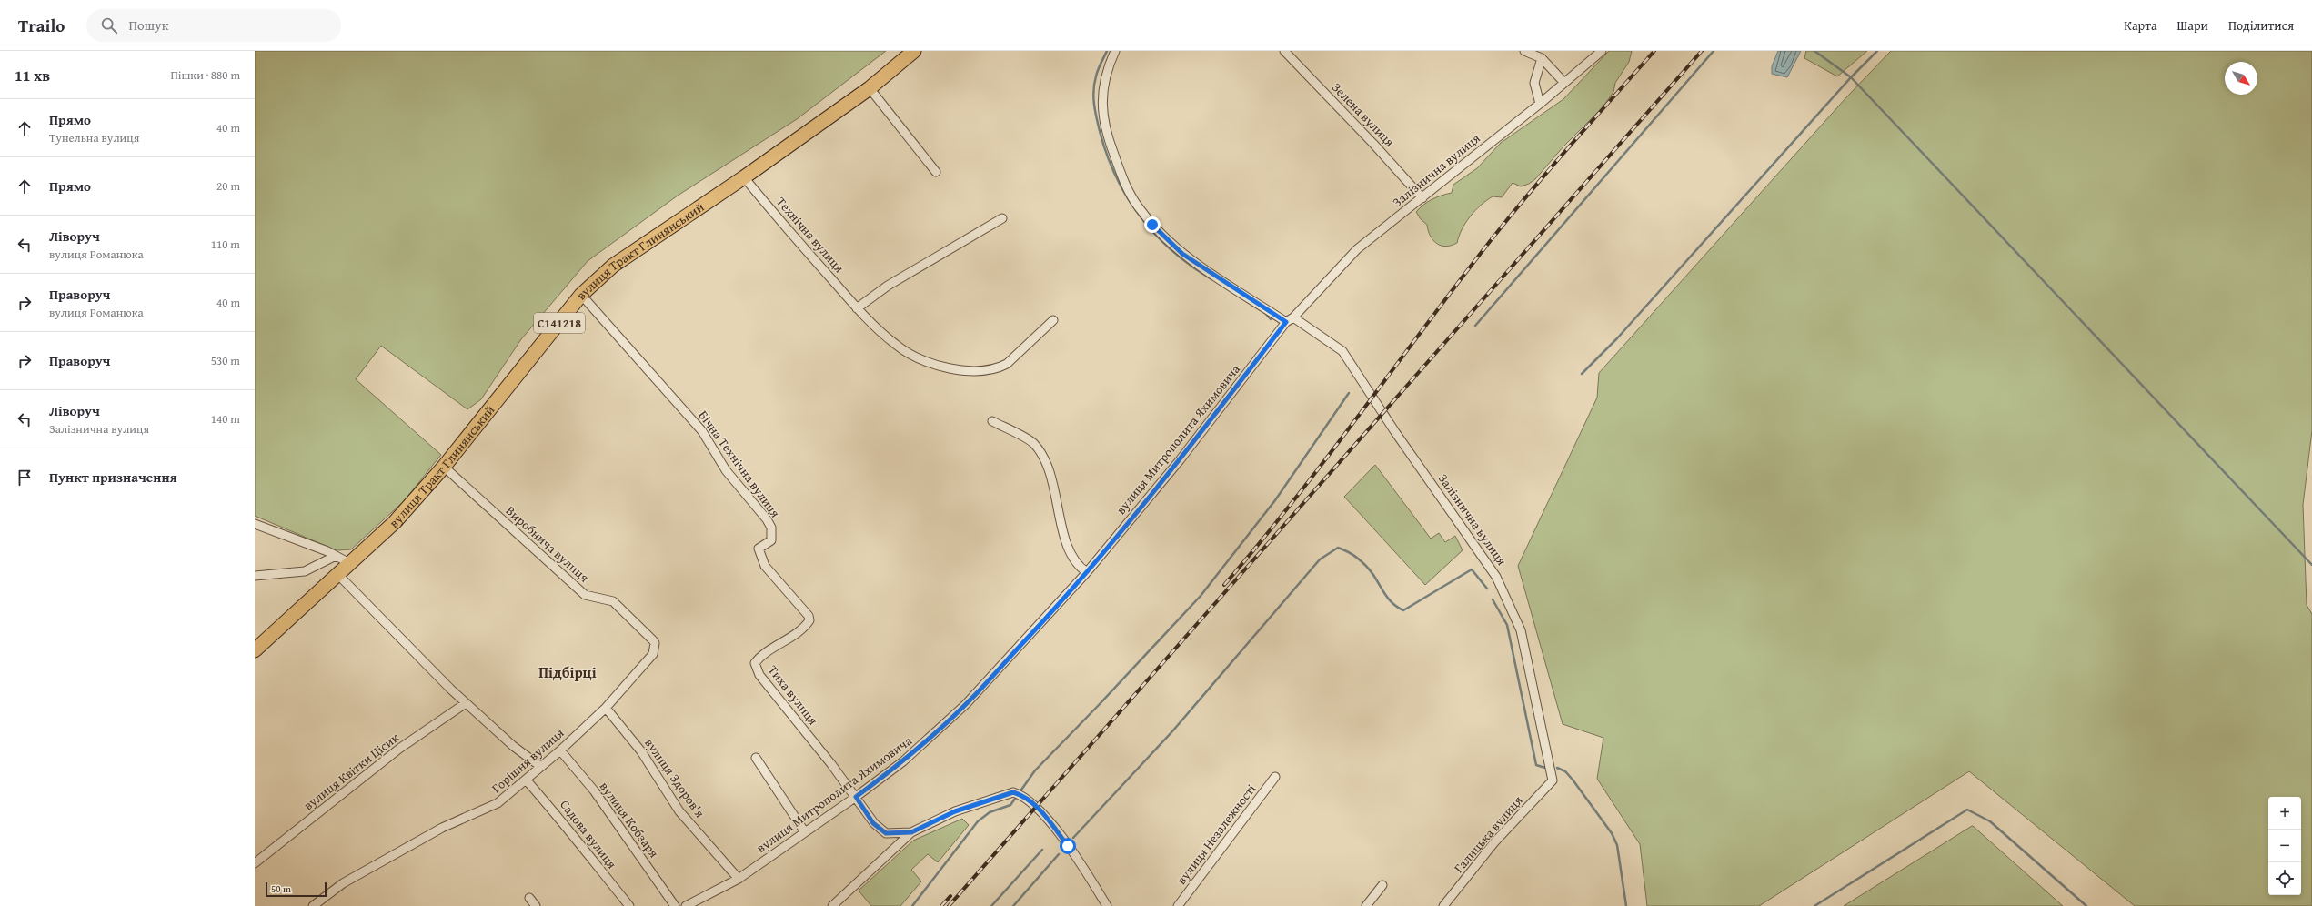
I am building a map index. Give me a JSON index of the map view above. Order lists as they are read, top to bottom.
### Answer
{
  "streets": {
    "main road": ["вулиця Тракт Глинянський", "С141218"],
    "street": [
      "Зелена вулиця",
      "Залізнична вулиця",
      "Технічна вулиця",
      "вулиця Митрополита Яхимовича",
      "Бічна Технічна вулиця",
      "Виробнича вулиця",
      "Тиха вулиця",
      "Горішня вулиця",
      "вулиця Квітки Цісик",
      "вулиця Здоров'я",
      "вулиця Кобзаря",
      "Садова вулиця",
      "вулиця Незалежності",
      "Галицька вулиця"
    ]
  },
  "crossings": [
    ["Зелена вулиця", "Залізнична вулиця"],
    ["Залізнична вулиця", "вулиця Митрополита Яхимовича"],
    ["Залізнична вулиця", "Галицька вулиця"],
    ["Технічна вулиця", "вулиця Тракт Глинянський"],
    ["вулиця Тракт Глинянський", "Бічна Технічна вулиця"],
    ["вулиця Тракт Глинянський", "Виробнича вулиця"],
    ["вулиця Митрополита Яхимовича", "Тиха вулиця"],
    ["вулиця Митрополита Яхимовича", "вулиця Здоров'я"],
    ["Бічна Технічна вулиця", "Тиха вулиця"],
    ["Виробнича вулиця", "Горішня вулиця"],
    ["Горішня вулиця", "вулиця Здоров'я"],
    ["Горішня вулиця", "вулиця Кобзаря"],
    ["Горішня вулиця", "Садова вулиця"]
  ],
  "districts": ["Підбірці"],
  "scale_bar": "50 m",
  "north": "bottom right",
  "page": {
    "header": "Trailo",
    "search": "Пошук",
    "nav": ["Карта", "Шари", "Поділитися"],
    "heading": ["11 хв", "Пішки · 880 m"],
    "list": [
      ["Прямо", "Тунельна вулиця", "40 m"],
      ["Прямо", "20 m"],
      ["Ліворуч", "вулиця Романюка", "110 m"],
      ["Праворуч", "вулиця Романюка", "40 m"],
      ["Праворуч", "530 m"],
      ["Ліворуч", "Залізнична вулиця", "140 m"],
      "Пункт призначення"
    ],
    "map_buttons": ["+", "−"],
    "scale": "50 m"
  }
}
